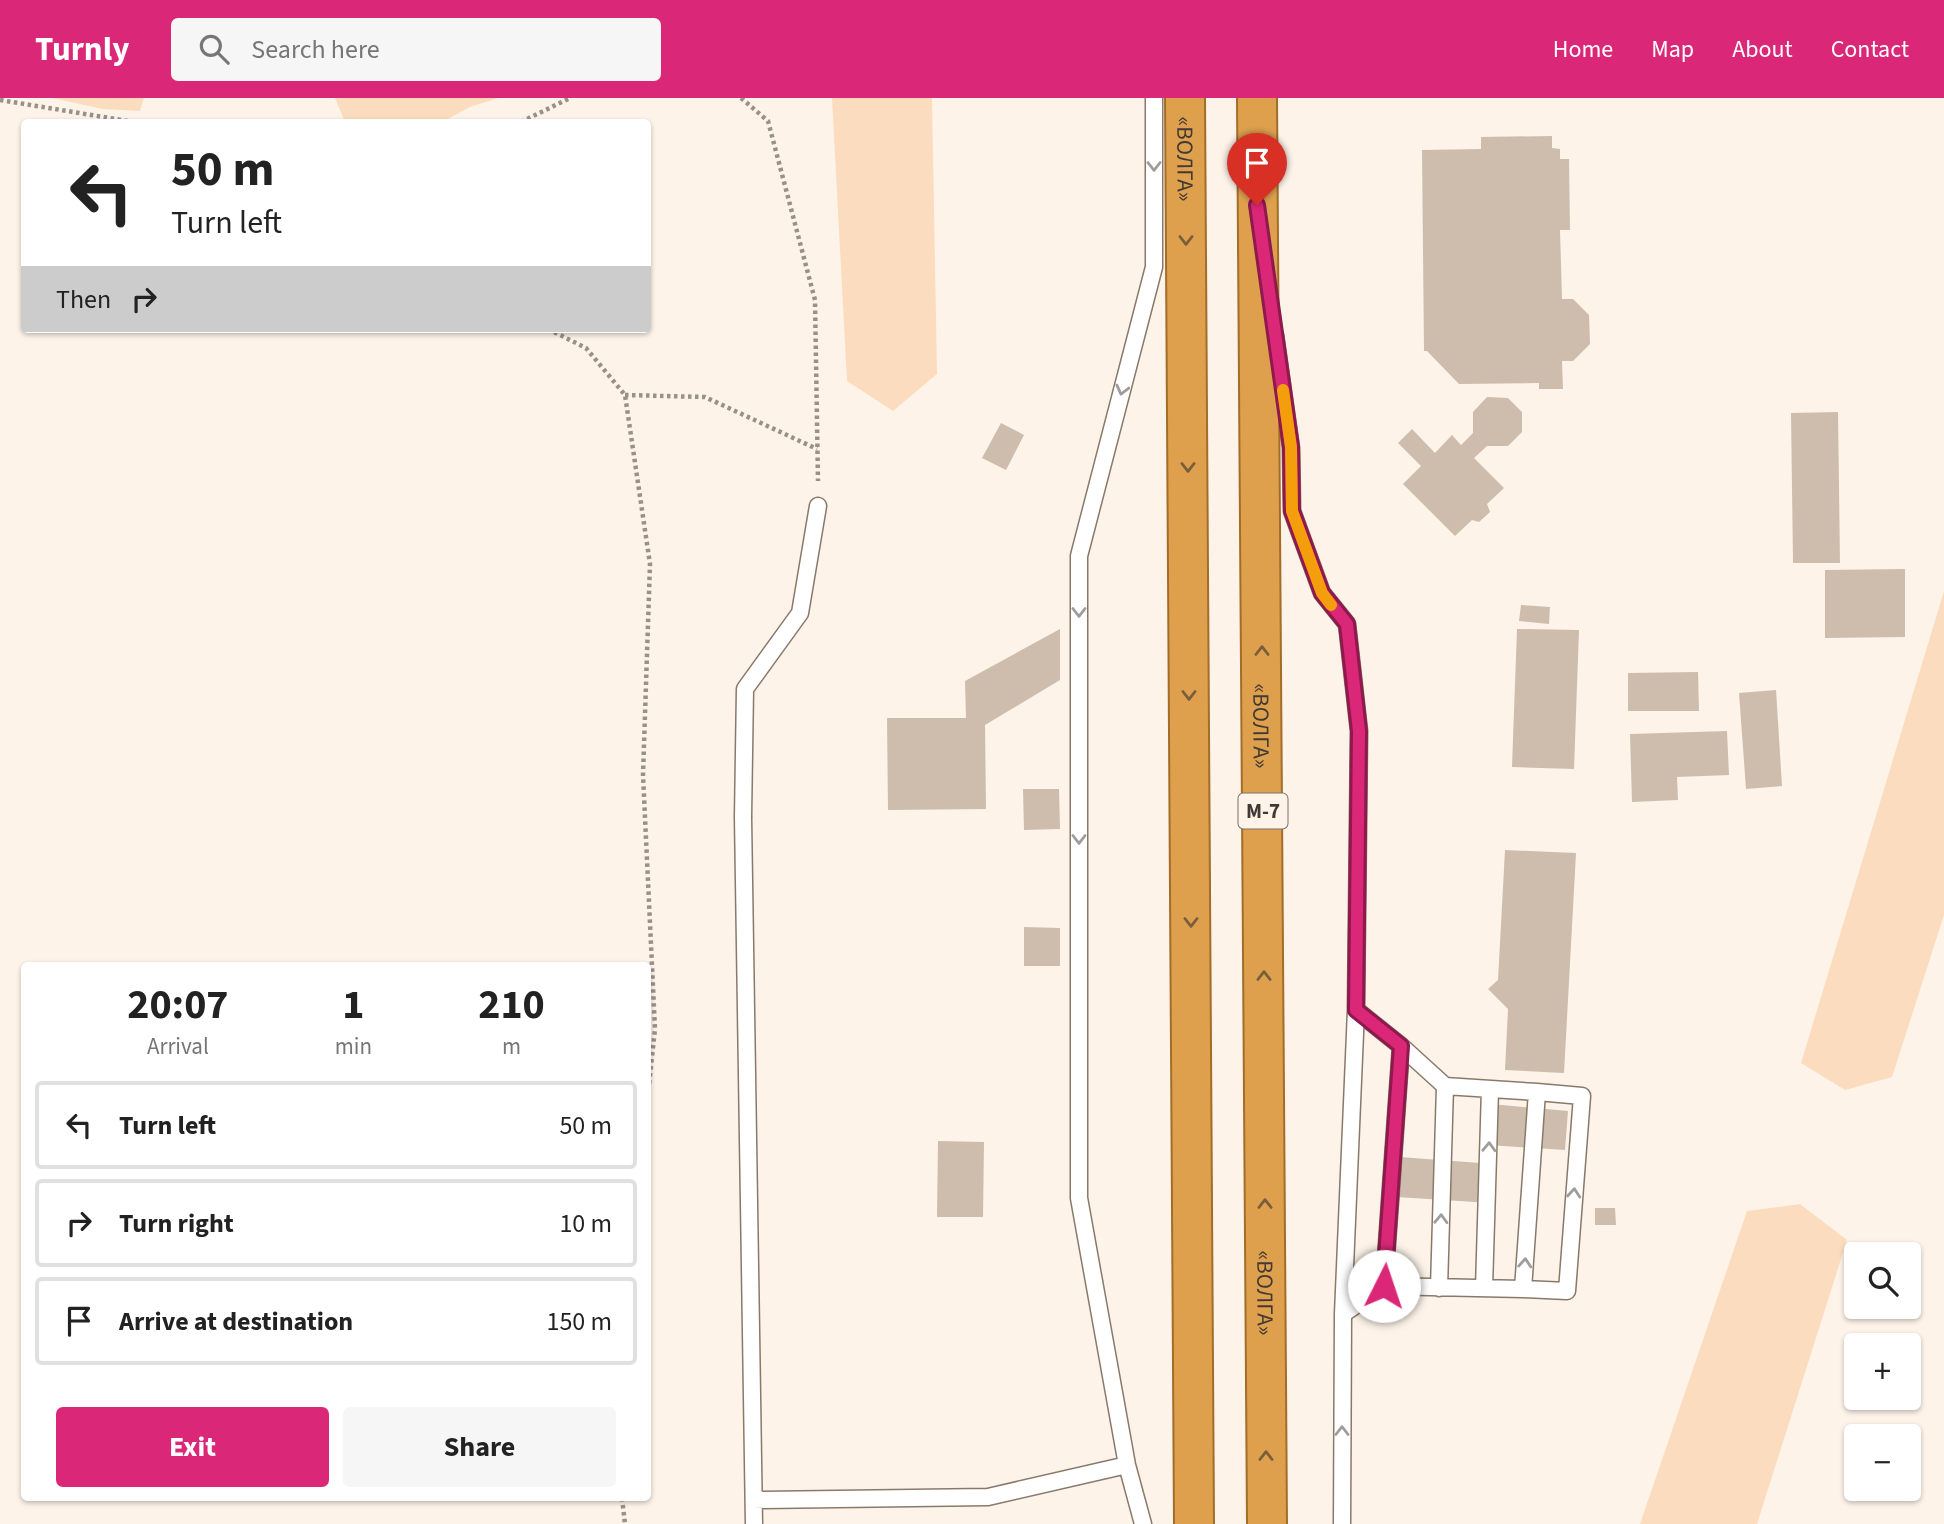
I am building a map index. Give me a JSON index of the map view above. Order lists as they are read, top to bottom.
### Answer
{
  "streets": {
    "highway": ["«ВОЛГА»", "М-7"]
  },
  "page": {
    "header": "Turnly",
    "search": "Search here",
    "nav": [
      "Home",
      "Map",
      "About",
      "Contact"
    ],
    "turn": ["50 m", "Turn left"],
    "then": "Then",
    "eta": [
      "20:07",
      "Arrival",
      "1",
      "min",
      "210",
      "m"
    ],
    "list": [
      {
        "name": "Turn left",
        "value": "50 m"
      },
      {
        "name": "Turn right",
        "value": "10 m"
      },
      {
        "name": "Arrive at destination",
        "value": "150 m"
      }
    ],
    "map_buttons": ["+", "−"],
    "buttons": ["Exit", "Share"]
  }
}
